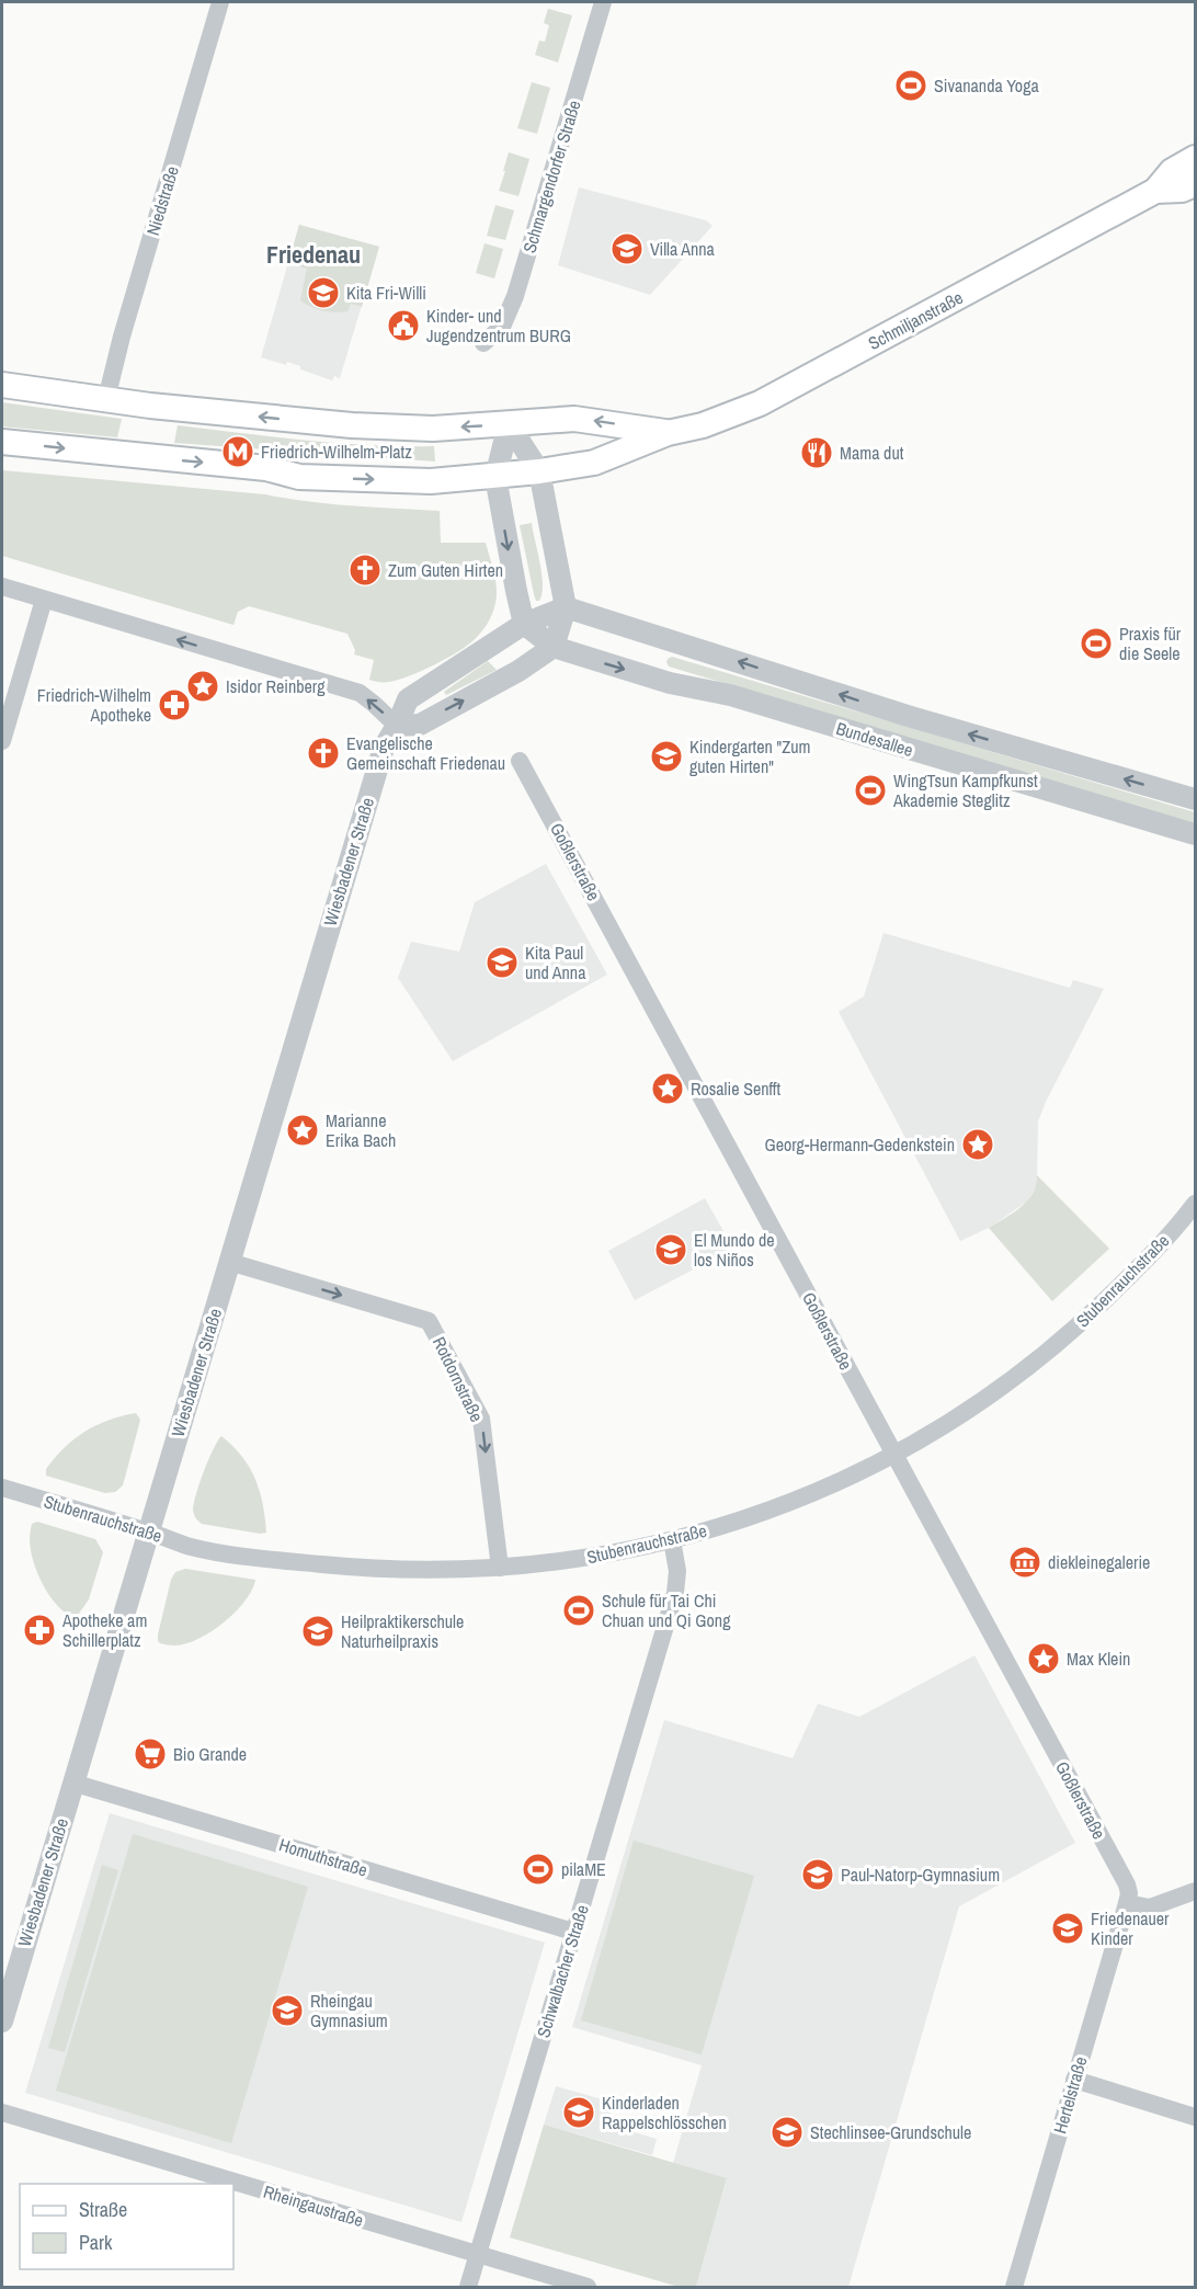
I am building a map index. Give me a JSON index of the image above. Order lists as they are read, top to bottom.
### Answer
{
  "streets": {
    "main road": ["Schmiljanstraße"],
    "street": [
      "Schmargendorfer Straße",
      "Niedstraße",
      "Bundesallee",
      "Wiesbadener Straße",
      "Goßlerstraße",
      "Stubenrauchstraße",
      "Rotdornstraße",
      "Homuthstraße",
      "Schwalbacher Straße",
      "Hertelstraße",
      "Rheingaustraße"
    ]
  },
  "crossings": [
    ["Wiesbadener Straße", "Stubenrauchstraße"],
    ["Wiesbadener Straße", "Rotdornstraße"],
    ["Wiesbadener Straße", "Homuthstraße"],
    ["Goßlerstraße", "Stubenrauchstraße"],
    ["Goßlerstraße", "Hertelstraße"],
    ["Stubenrauchstraße", "Rotdornstraße"],
    ["Stubenrauchstraße", "Schwalbacher Straße"],
    ["Homuthstraße", "Schwalbacher Straße"],
    ["Schwalbacher Straße", "Rheingaustraße"]
  ],
  "one_way": ["Rotdornstraße"],
  "districts": ["Friedenau"],
  "places": {
    "sports": [
      "Sivananda Yoga",
      "Praxis für die Seele",
      "WingTsun Kampfkunst Akademie Steglitz",
      "Schule für Tai Chi Chuan und Qi Gong",
      "pilaME"
    ],
    "school or university": [
      "Villa Anna",
      "Kita Fri-Willi",
      "Kindergarten \"Zum guten Hirten\"",
      "Kita Paul und Anna",
      "El Mundo de los Niños",
      "Heilpraktikerschule Naturheilpraxis",
      "Paul-Natorp-Gymnasium",
      "Friedenauer Kinder",
      "Rheingau Gymnasium",
      "Kinderladen Rappelschlösschen",
      "Stechlinsee-Grundschule"
    ],
    "public building": ["Kinder- und Jugendzentrum BURG"],
    "metro station": ["Friedrich-Wilhelm-Platz"],
    "restaurant": ["Mama dut"],
    "church": ["Zum Guten Hirten", "Evangelische Gemeinschaft Friedenau"],
    "place": [
      "Isidor Reinberg",
      "Rosalie Senfft",
      "Marianne Erika Bach",
      "Georg-Hermann-Gedenkstein",
      "Max Klein"
    ],
    "pharmacy": ["Friedrich-Wilhelm Apotheke", "Apotheke am Schillerplatz"],
    "museum": ["diekleinegalerie"],
    "supermarket": ["Bio Grande"]
  },
  "legend": ["Straße", "Park"]
}
